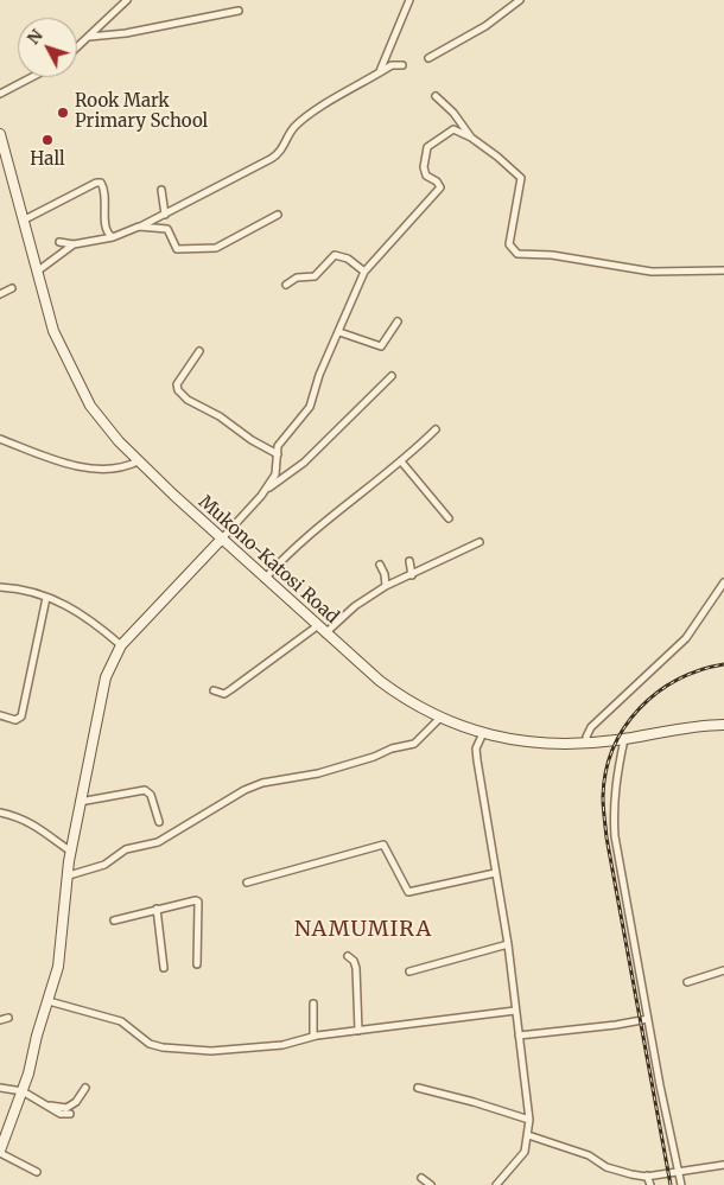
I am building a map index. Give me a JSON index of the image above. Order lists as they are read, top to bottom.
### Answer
{
  "streets": {
    "main road": ["Mukono-Katosi Road"]
  },
  "districts": ["NAMUMIRA"],
  "places": ["Rook Mark Primary School", "Hall"],
  "north": "top left"
}
